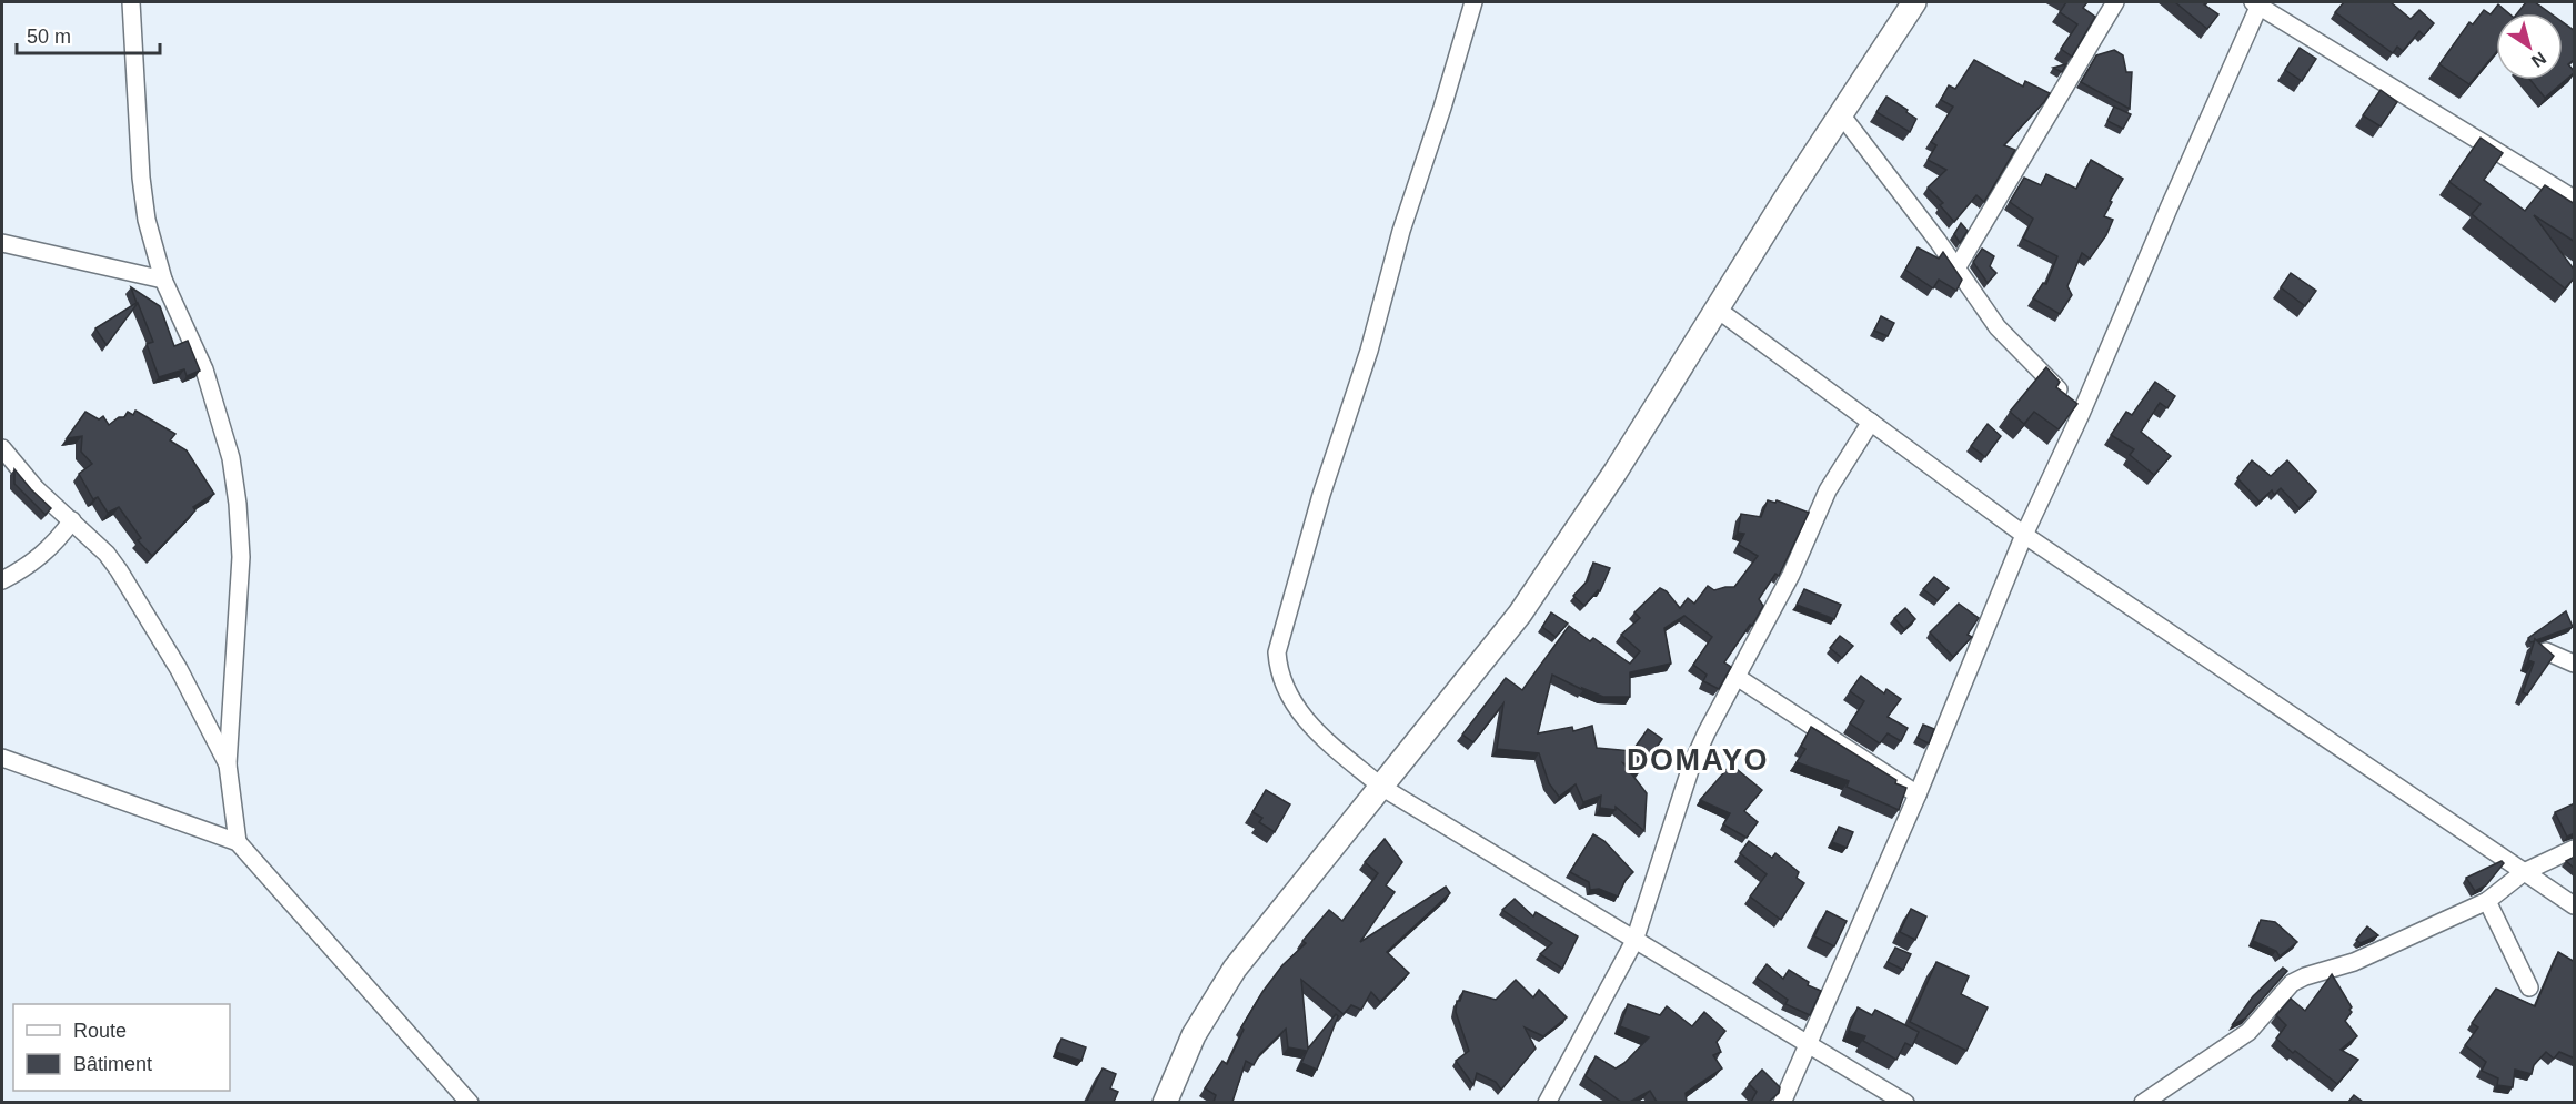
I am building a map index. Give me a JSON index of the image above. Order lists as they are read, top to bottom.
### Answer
{
  "districts": ["DOMAYO"],
  "legend": ["Route", "Bâtiment"],
  "scale_bar": "50 m",
  "north": "bottom right"
}
